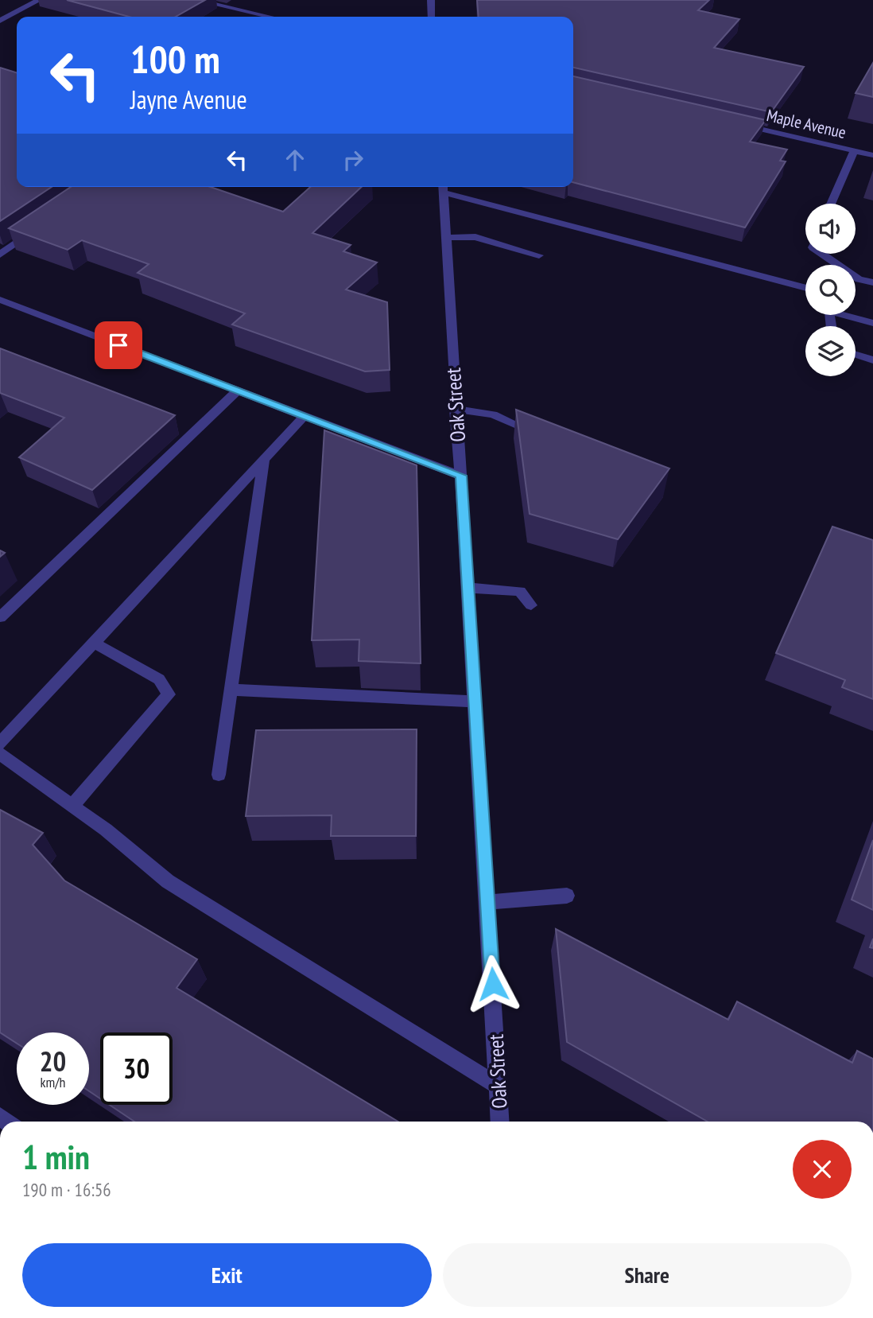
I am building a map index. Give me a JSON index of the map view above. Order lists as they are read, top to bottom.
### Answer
{
  "streets": {
    "street": ["Maple Avenue", "Oak Street"]
  },
  "page": {
    "turn": ["100 m", "Jayne Avenue"],
    "speed": "20 km/h",
    "limit": "30",
    "heading": ["1 min", "190 m · 16:56"],
    "buttons": ["Exit", "Share"]
  }
}
